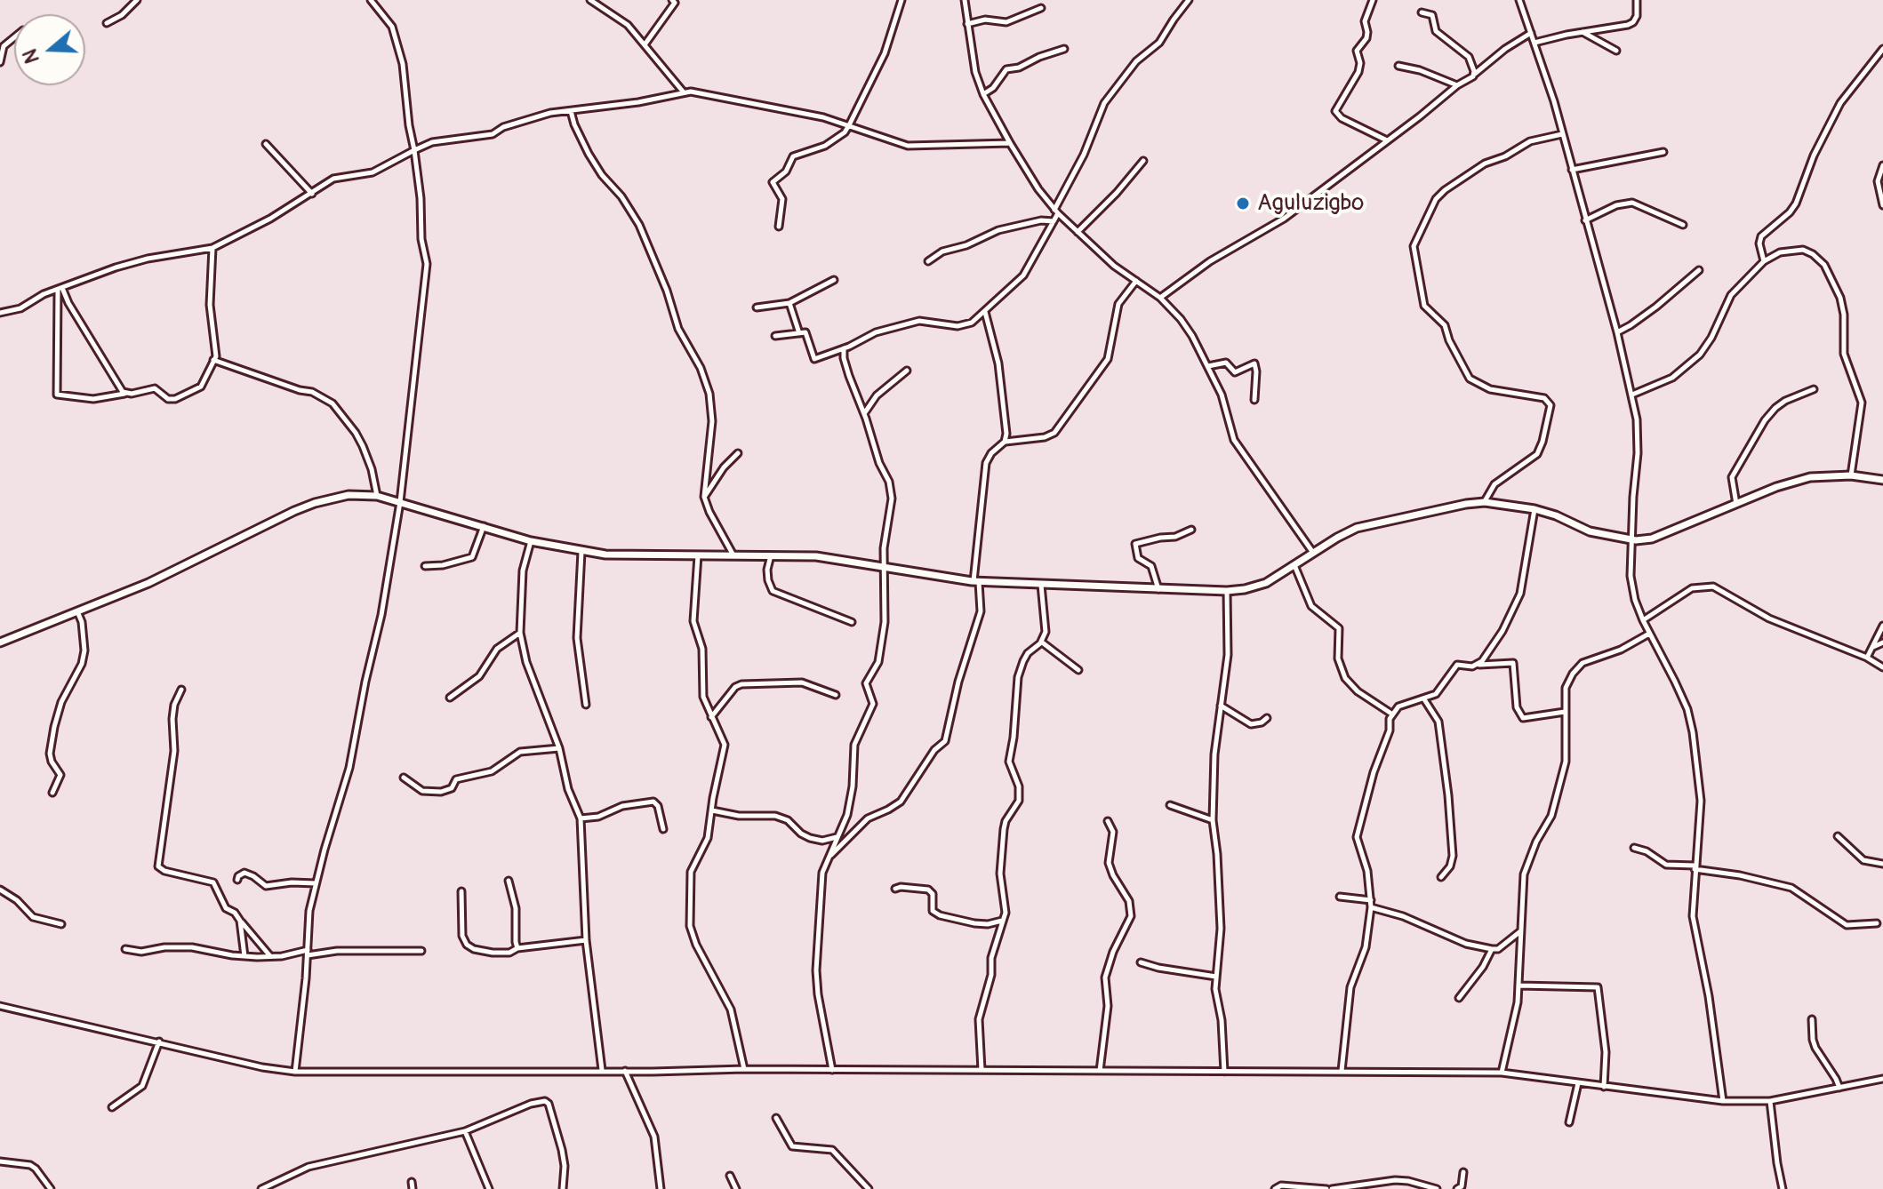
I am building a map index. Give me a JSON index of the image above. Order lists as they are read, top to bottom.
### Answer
{
  "places": ["Aguluzigbo"],
  "north": "left"
}
